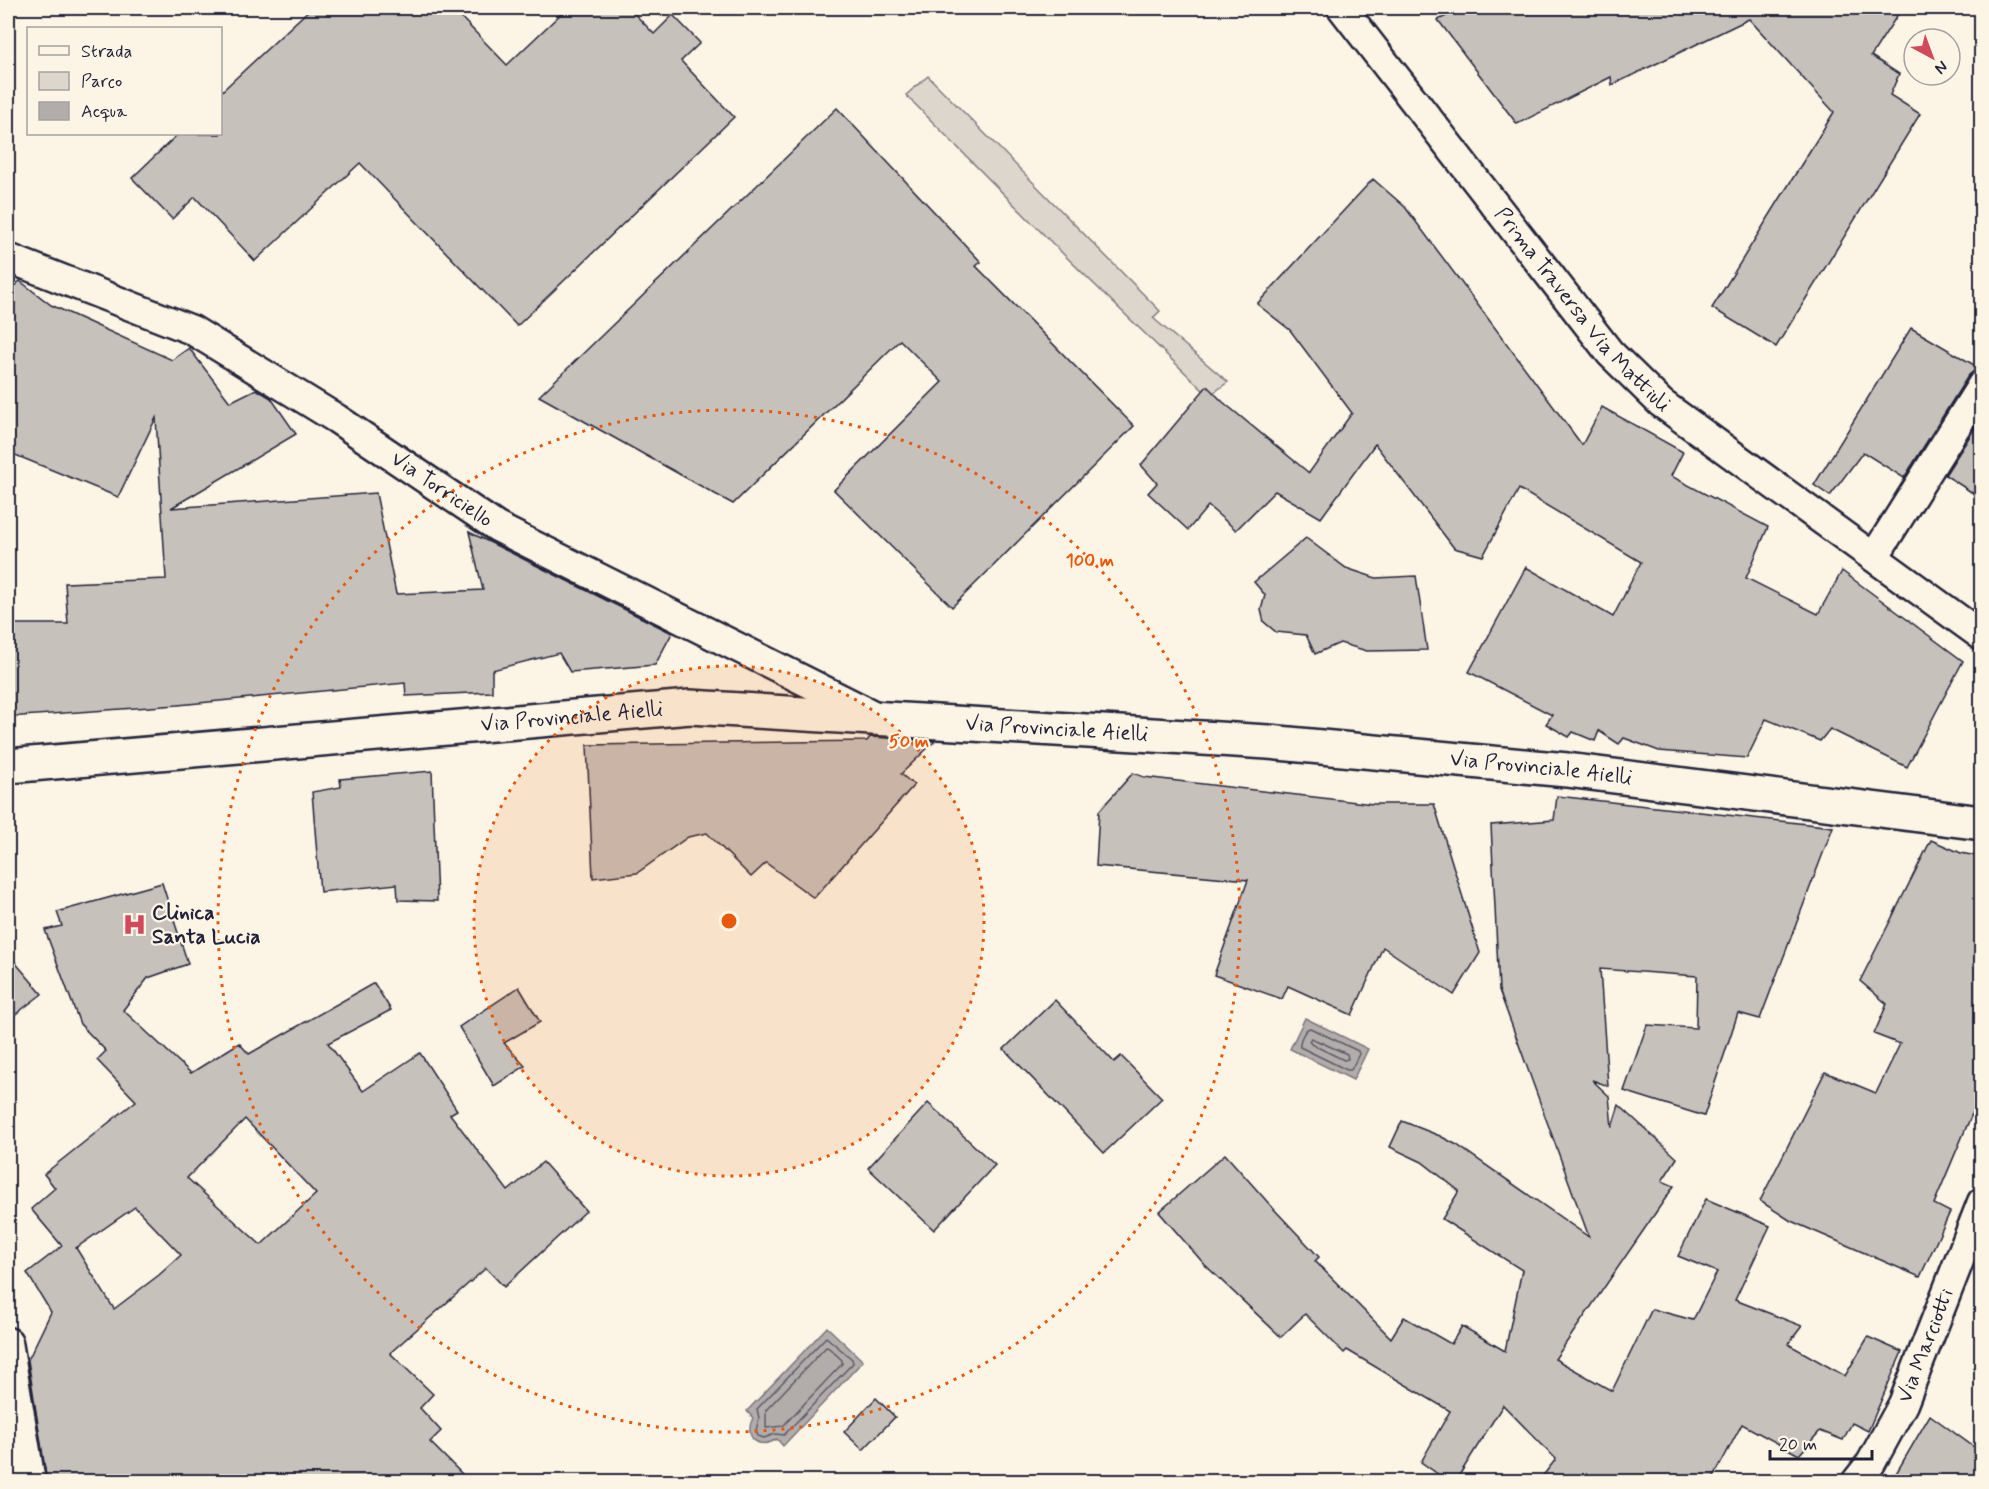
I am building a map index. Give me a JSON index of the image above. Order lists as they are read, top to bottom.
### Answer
{
  "streets": {
    "street": [
      "Prima Traversa Via Mattiuli",
      "Via Torriciello",
      "Via Provinciale Aielli",
      "Via Marciotti"
    ]
  },
  "crossings": [
    ["Via Torriciello", "Via Provinciale Aielli"]
  ],
  "places": {
    "hospital": ["Clinica Santa Lucia"]
  },
  "legend": ["Strada", "Parco", "Acqua"],
  "scale_bar": "20 m",
  "north": "bottom right",
  "rings": ["100 m", "50 m"]
}
